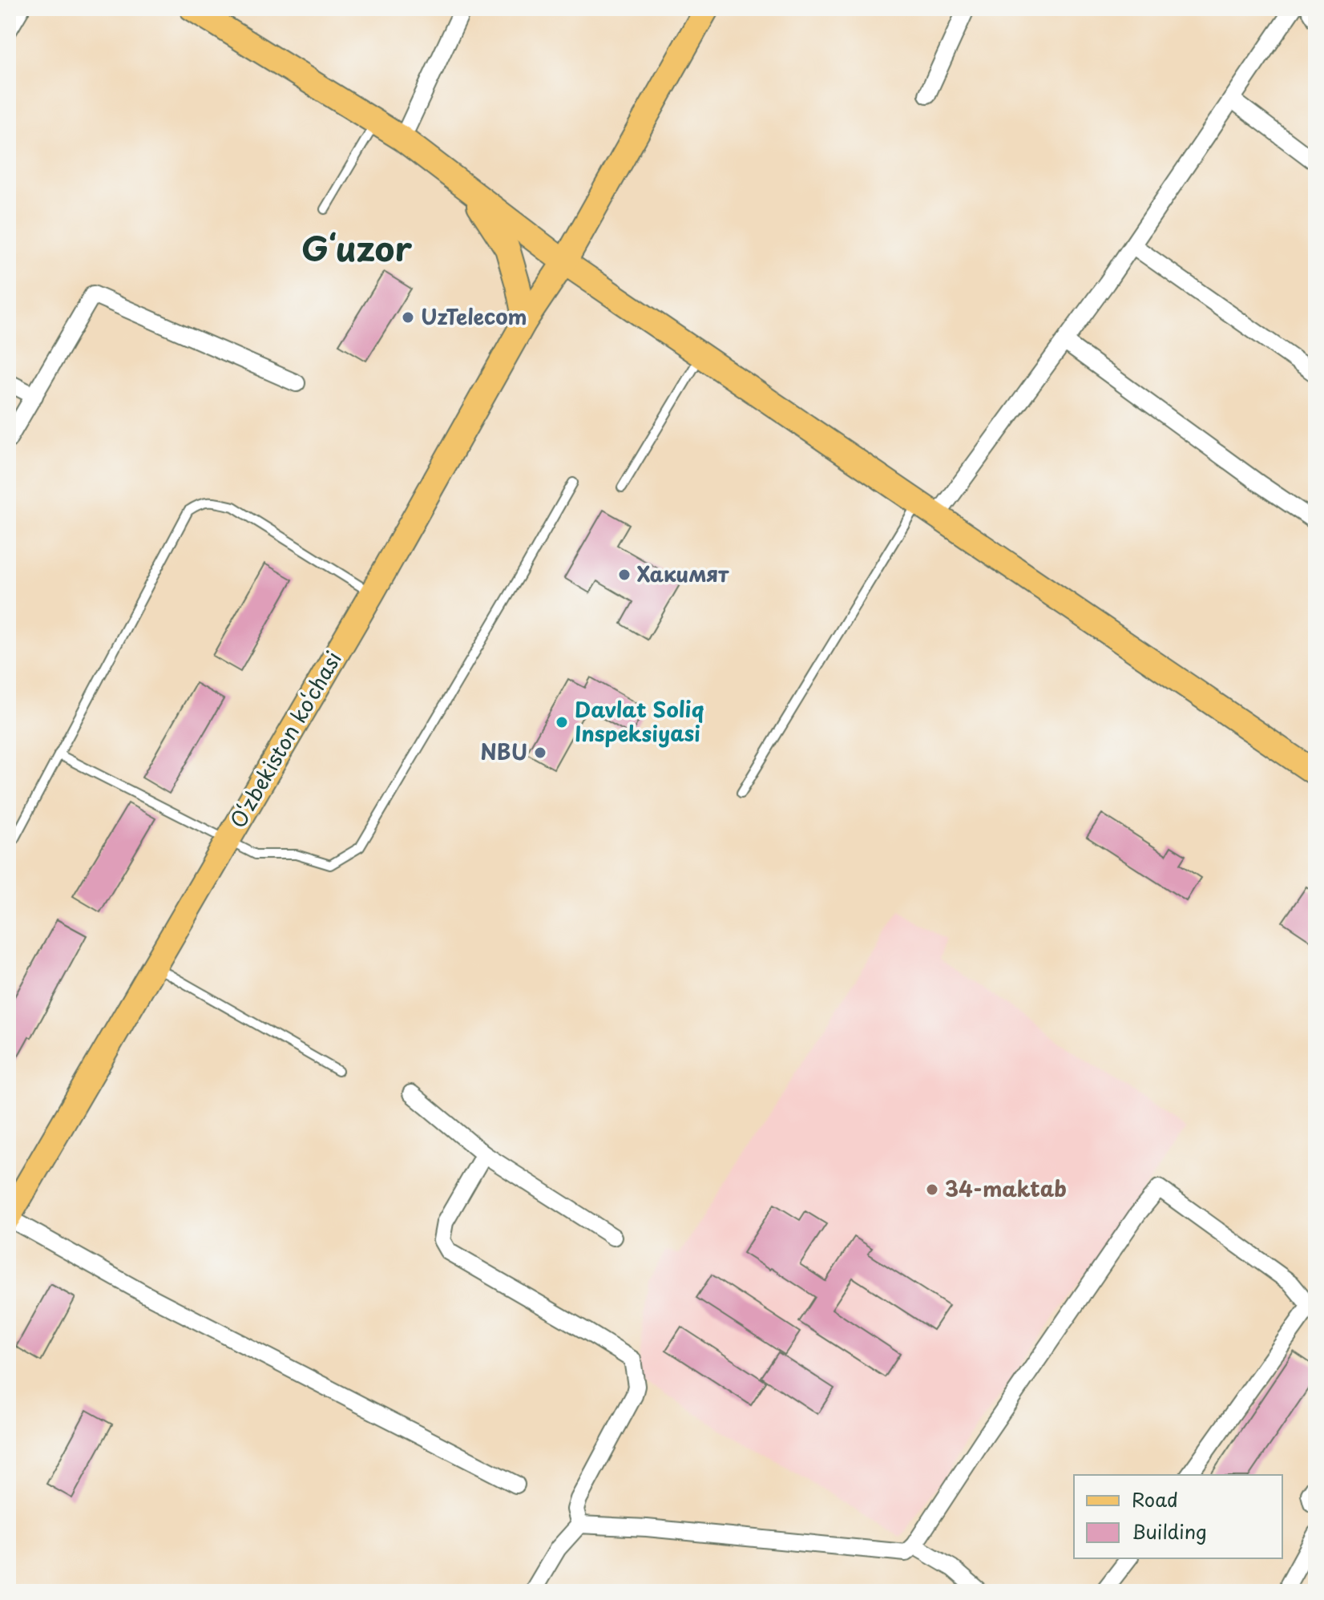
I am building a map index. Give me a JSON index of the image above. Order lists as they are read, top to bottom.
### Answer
{
  "streets": {
    "main road": ["O‘zbekiston ko‘chasi"]
  },
  "districts": ["Gʻuzor"],
  "places": [
    "UzTelecom",
    "Хакимят",
    "Davlat Soliq Inspeksiyasi",
    "NBU",
    "34-maktab"
  ],
  "legend": ["Road", "Building"]
}
